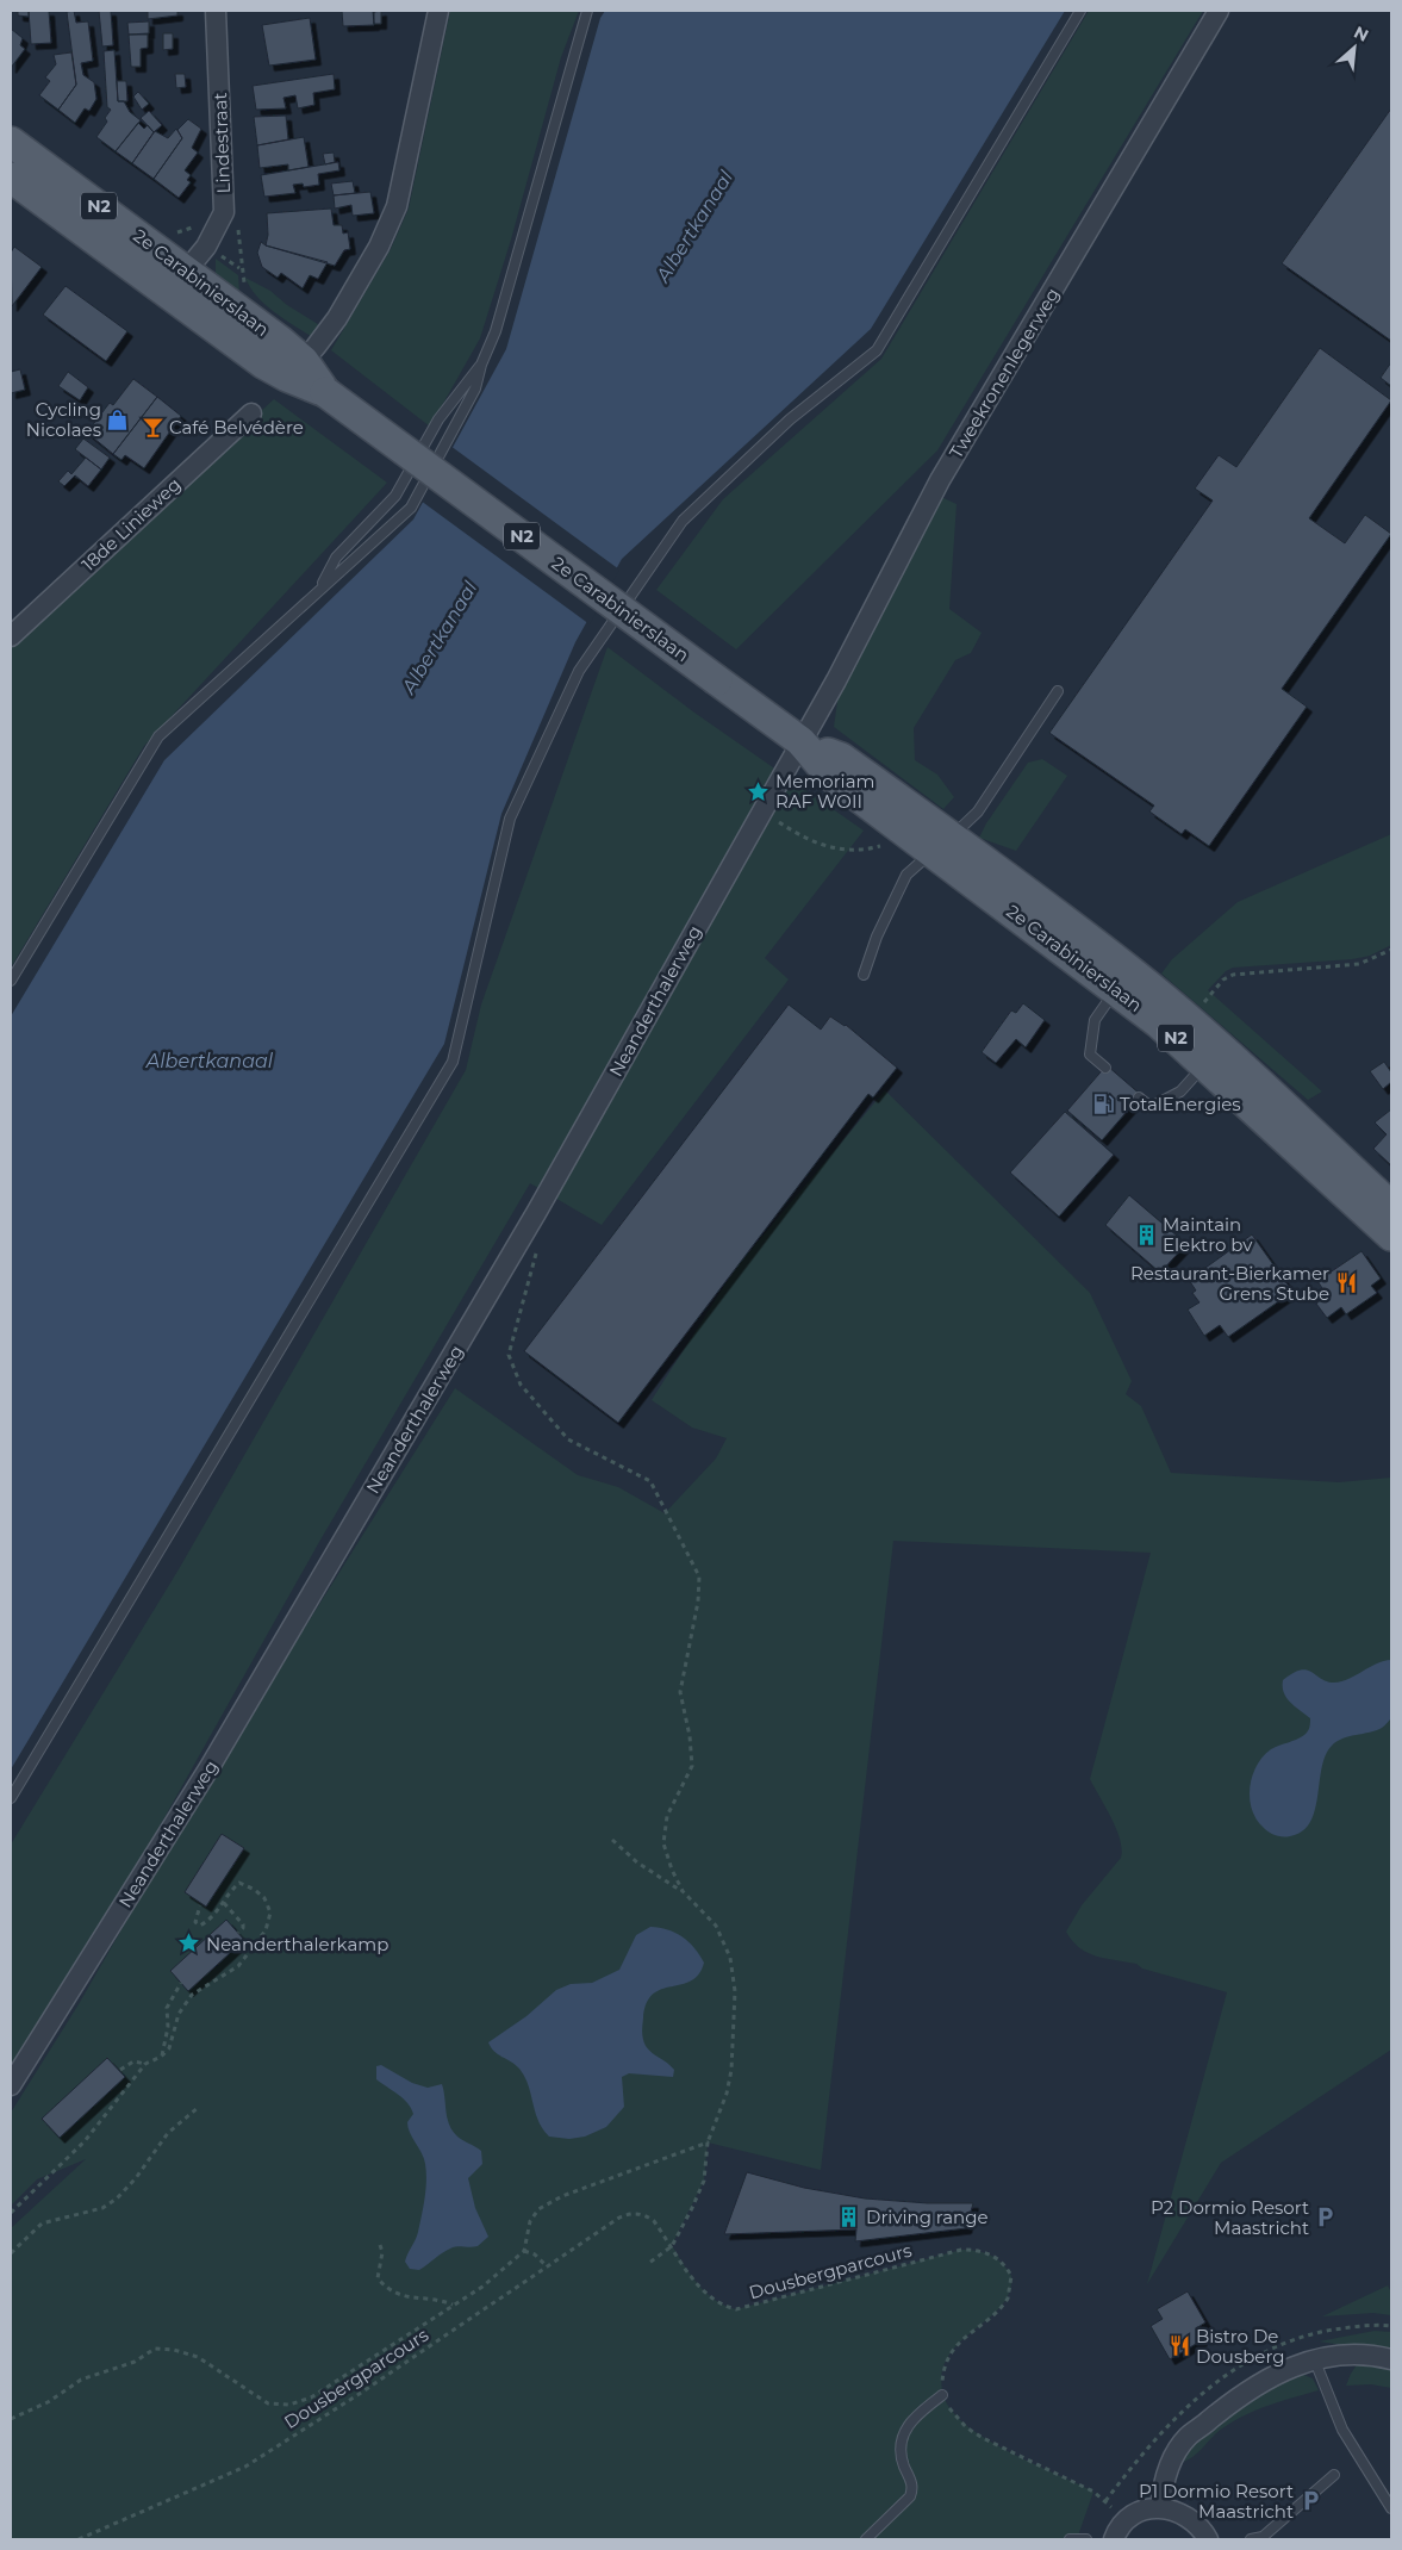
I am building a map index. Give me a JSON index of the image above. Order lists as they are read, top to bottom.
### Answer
{
  "streets": {
    "main road": ["N2", "2e Carabinierslaan"],
    "street": [
      "Lindestraat",
      "Tweekronenlegerweg",
      "18de Linieweg",
      "Neanderthalerweg"
    ],
    "path": ["Dousbergparcours"]
  },
  "crossings": [
    ["Lindestraat", "2e Carabinierslaan"],
    ["2e Carabinierslaan", "Tweekronenlegerweg"],
    ["2e Carabinierslaan", "Neanderthalerweg"],
    ["Tweekronenlegerweg", "Neanderthalerweg"]
  ],
  "water": ["Albertkanaal"],
  "places": {
    "shop": ["Cycling Nicolaes"],
    "bar": ["Café Belvédère"],
    "place": ["Memoriam RAF WOII", "Neanderthalerkamp"],
    "fuel station": ["TotalEnergies"],
    "building": ["Maintain Elektro bv", "Driving range"],
    "restaurant": ["Restaurant-Bierkamer Grens Stube", "Bistro De Dousberg"],
    "parking": ["P2 Dormio Resort Maastricht", "P1 Dormio Resort Maastricht"]
  },
  "north": "top right"
}
